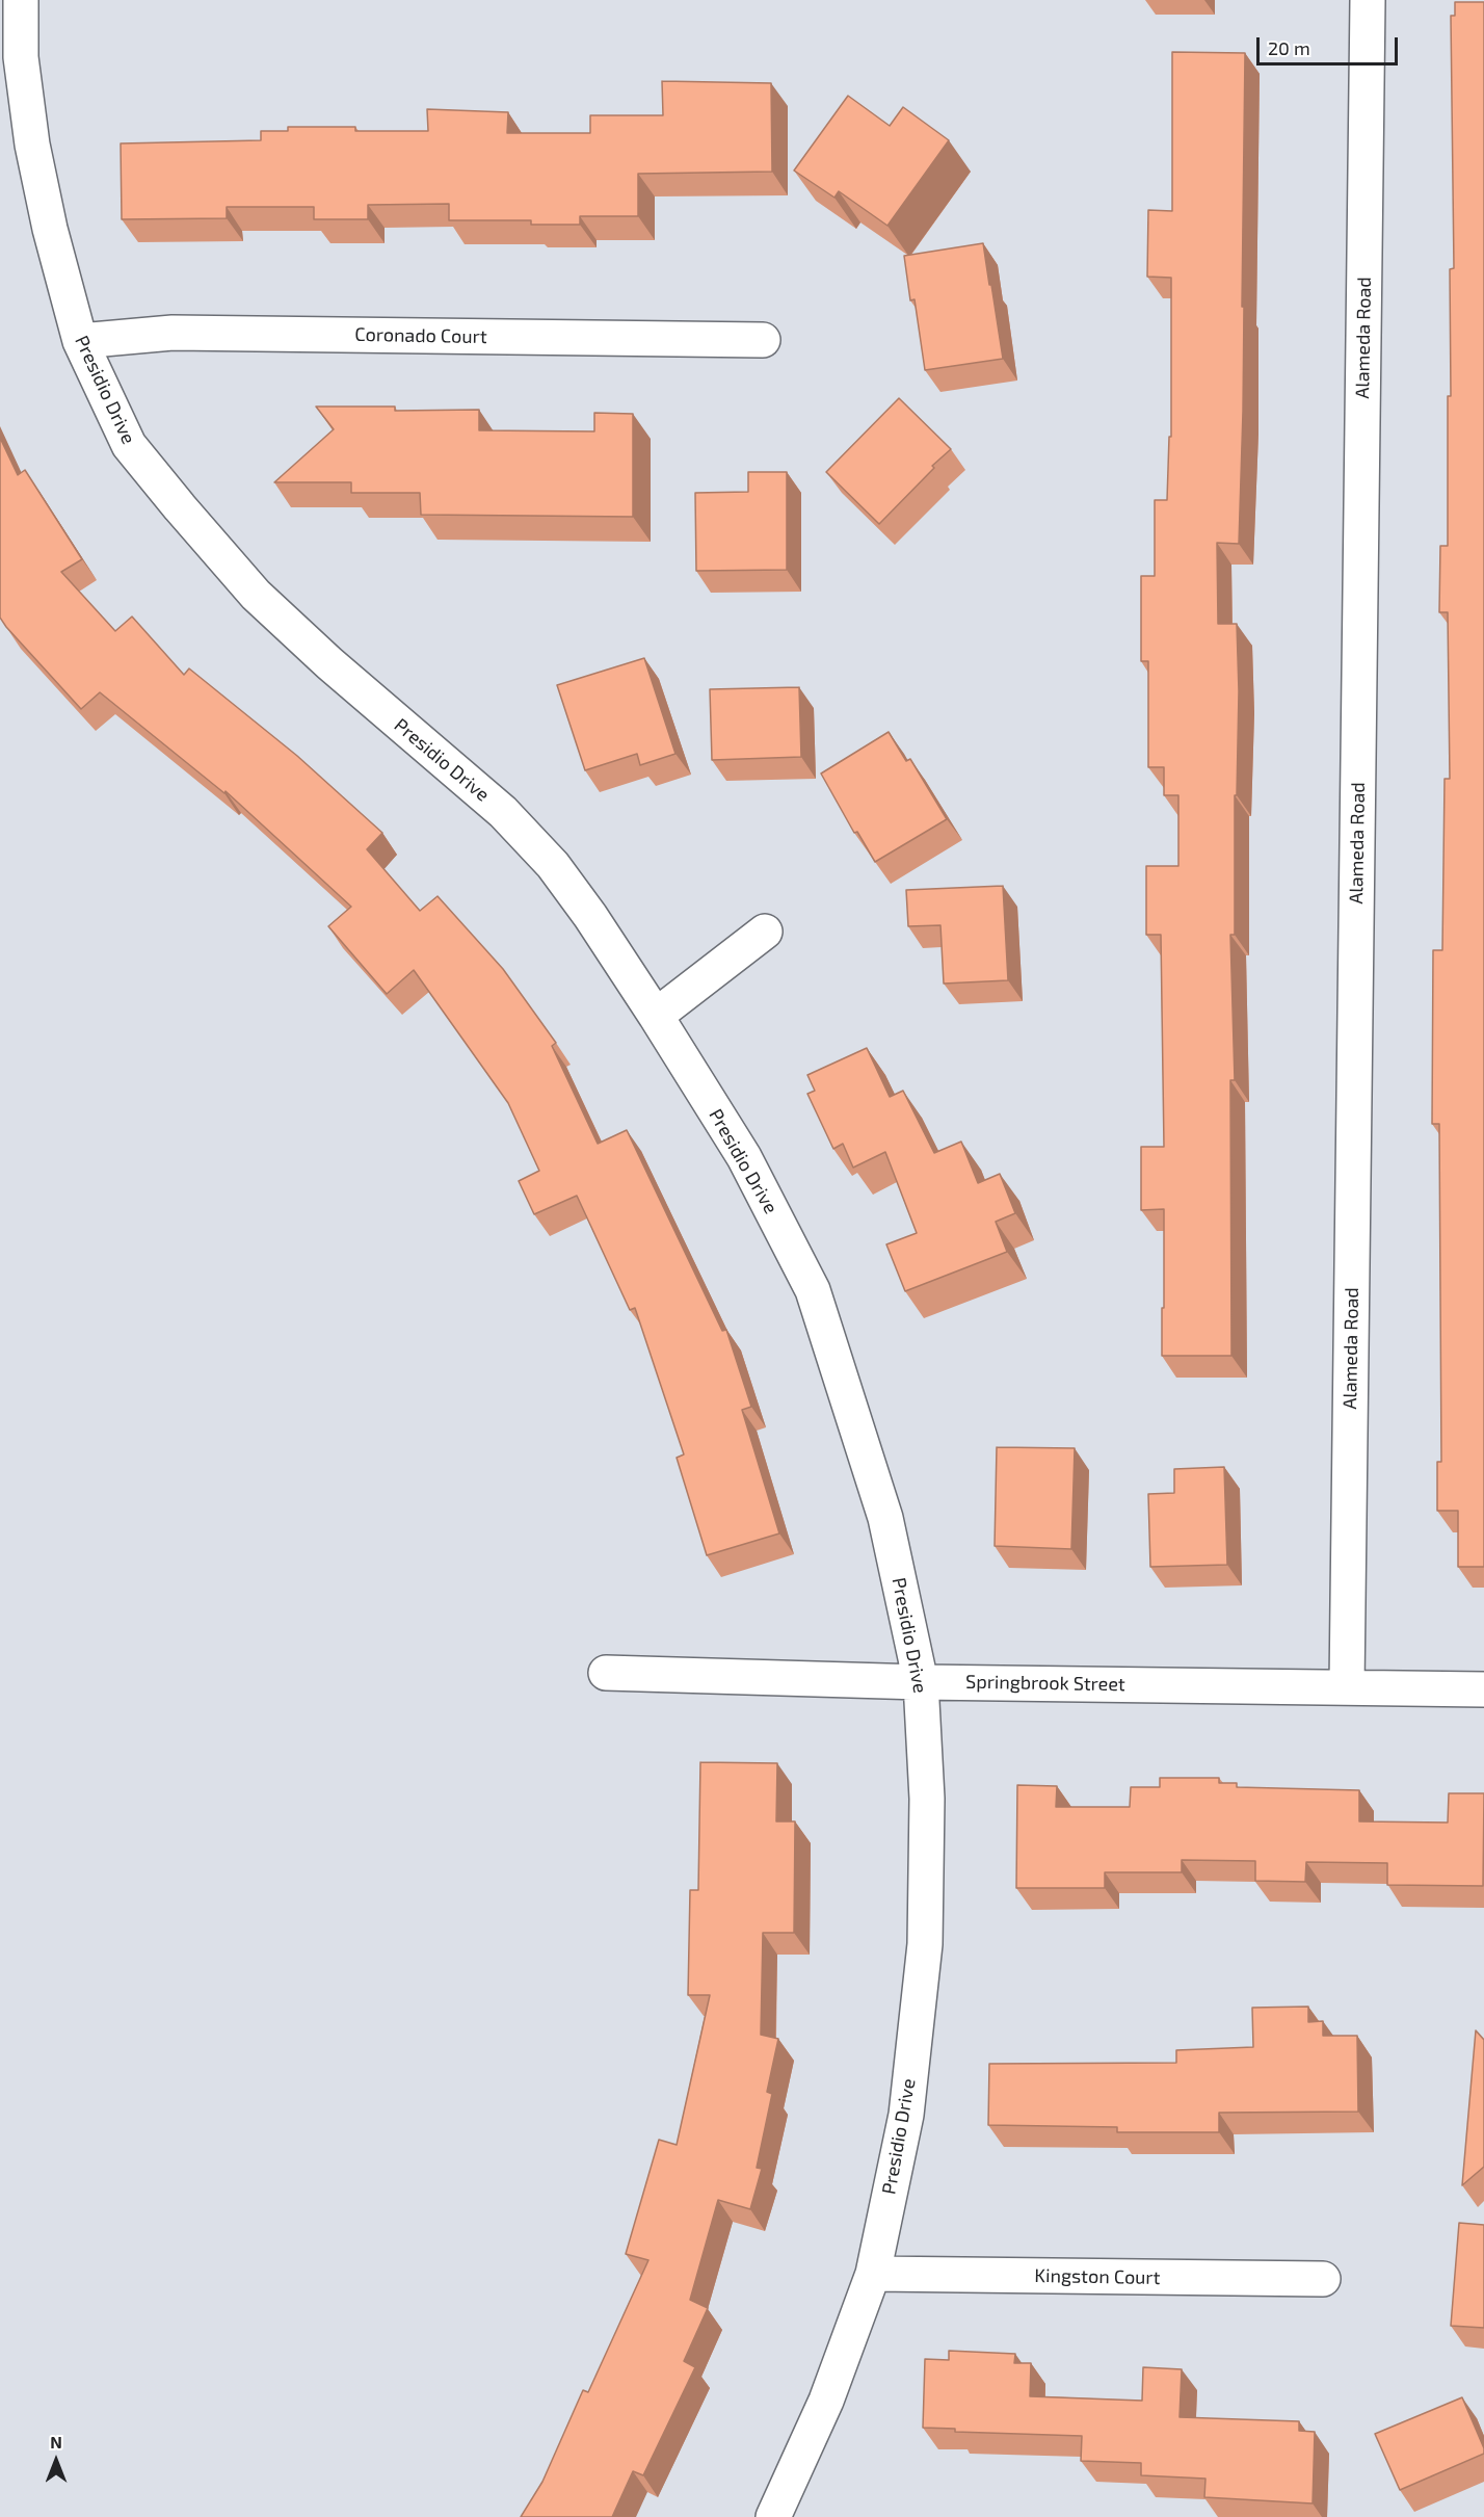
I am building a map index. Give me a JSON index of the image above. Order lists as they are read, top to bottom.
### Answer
{
  "streets": {
    "street": [
      "Coronado Court",
      "Alameda Road",
      "Presidio Drive",
      "Springbrook Street",
      "Kingston Court"
    ]
  },
  "crossings": [
    ["Coronado Court", "Presidio Drive"],
    ["Alameda Road", "Springbrook Street"],
    ["Presidio Drive", "Springbrook Street"],
    ["Presidio Drive", "Kingston Court"]
  ],
  "scale_bar": "20 m",
  "north": "top"
}
